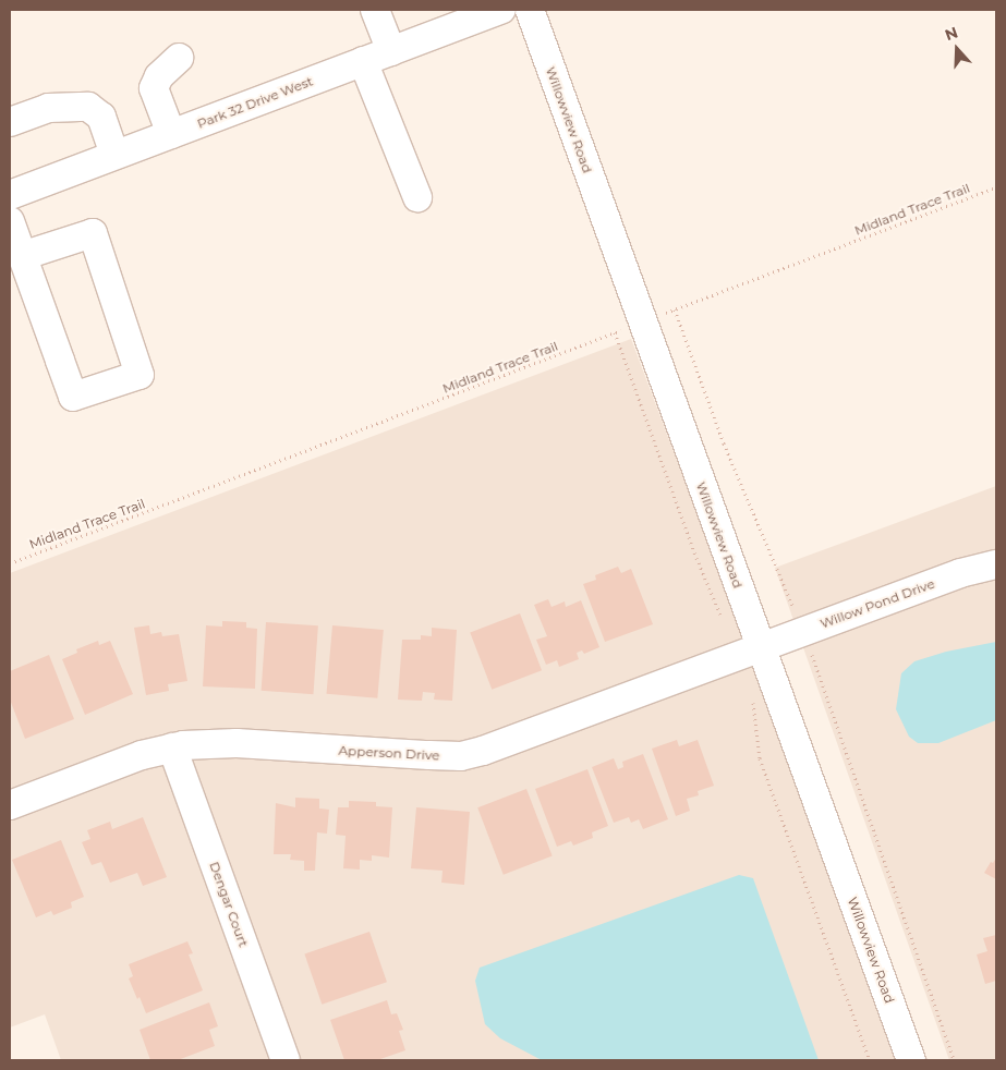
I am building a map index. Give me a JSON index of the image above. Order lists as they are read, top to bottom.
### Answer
{
  "streets": {
    "street": [
      "Park 32 Drive West",
      "Willowview Road",
      "Willow Pond Drive",
      "Apperson Drive",
      "Dengar Court"
    ],
    "path": ["Midland Trace Trail"]
  },
  "crossings": [
    ["Willowview Road", "Midland Trace Trail"],
    ["Willowview Road", "Willow Pond Drive"],
    ["Willowview Road", "Apperson Drive"],
    ["Willow Pond Drive", "Apperson Drive"],
    ["Apperson Drive", "Dengar Court"]
  ],
  "north": "top"
}
